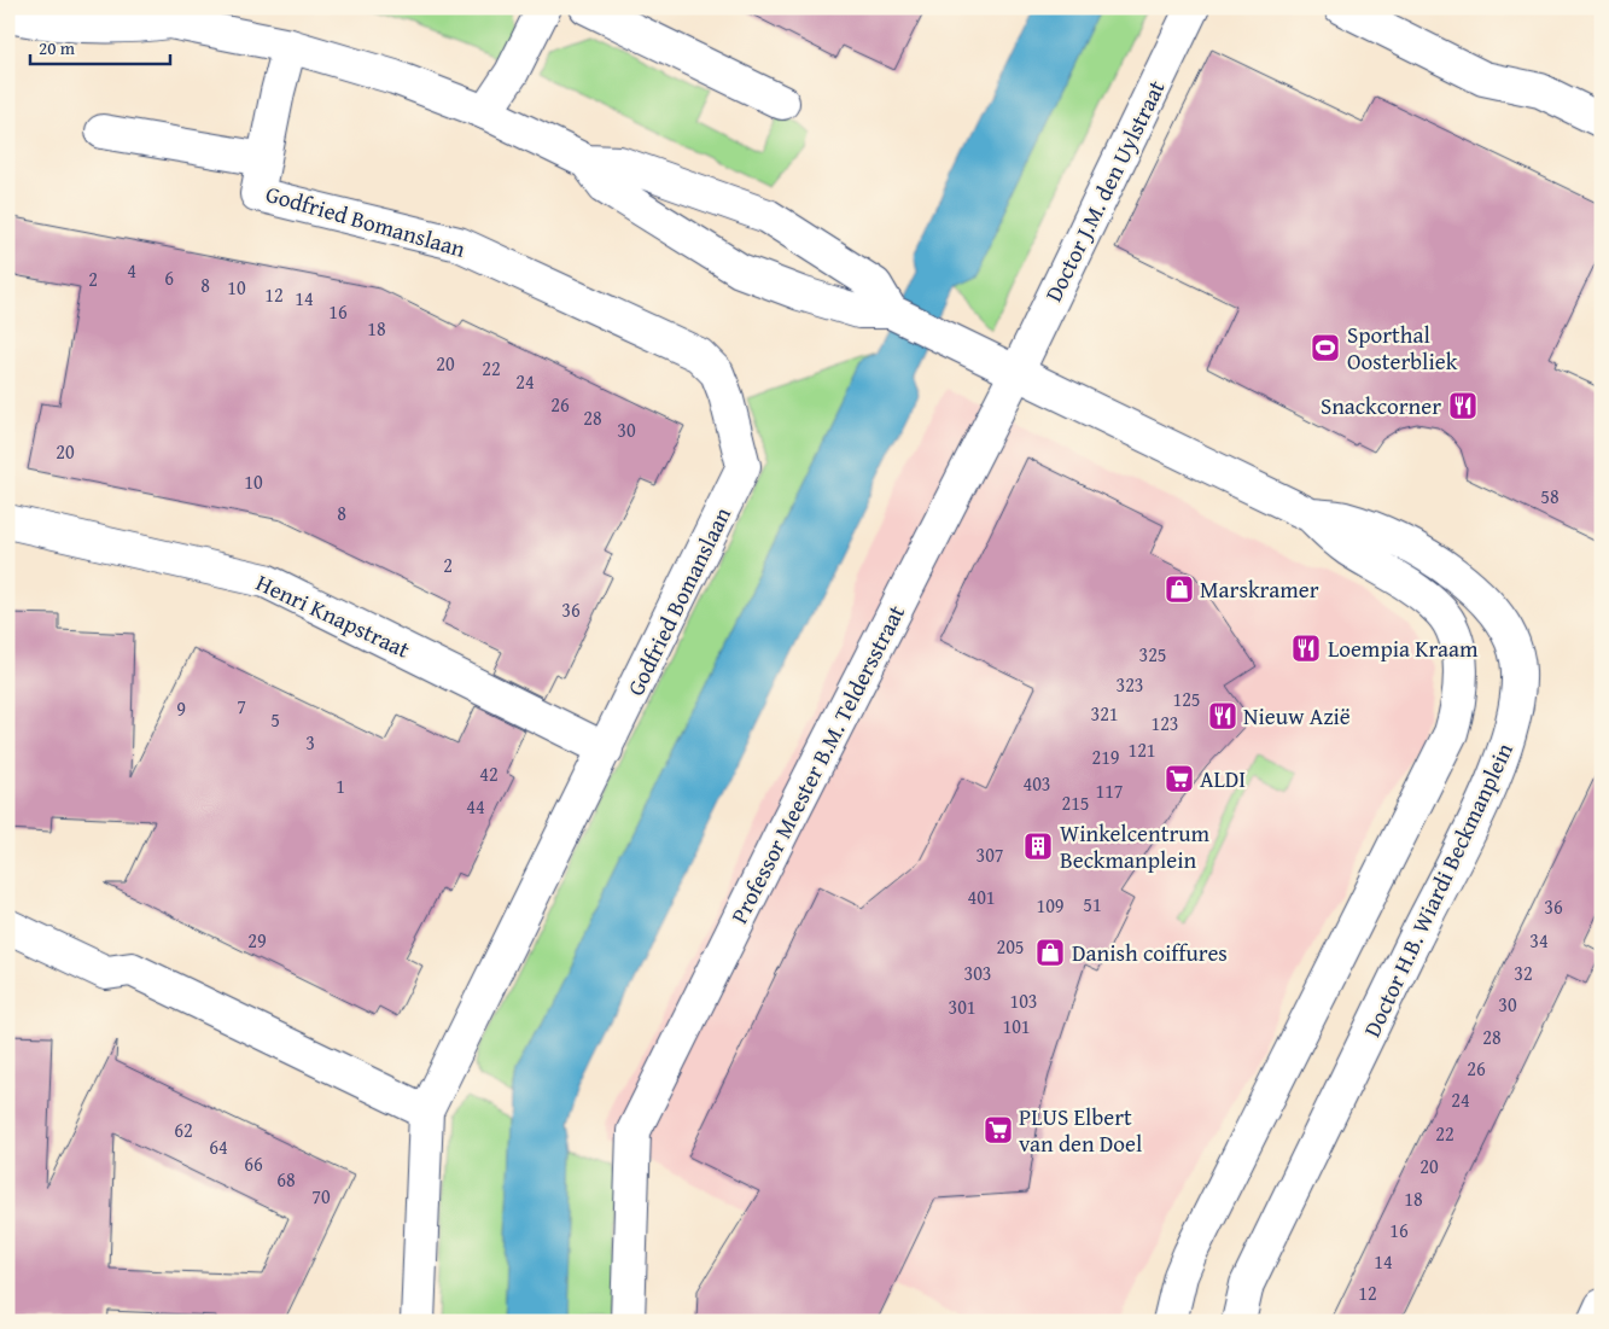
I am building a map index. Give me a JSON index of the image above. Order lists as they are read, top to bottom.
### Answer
{
  "streets": {
    "street": [
      "Doctor J.M. den Uylstraat",
      "Godfried Bomanslaan",
      "Henri Knapstraat",
      "Professor Meester B.M. Teldersstraat",
      "Doctor H.B. Wiardi Beckmanplein"
    ]
  },
  "crossings": [
    ["Doctor J.M. den Uylstraat", "Professor Meester B.M. Teldersstraat"],
    ["Doctor J.M. den Uylstraat", "Doctor H.B. Wiardi Beckmanplein"],
    ["Godfried Bomanslaan", "Henri Knapstraat"],
    ["Professor Meester B.M. Teldersstraat", "Doctor H.B. Wiardi Beckmanplein"]
  ],
  "places": {
    "sports": ["Sporthal Oosterbliek"],
    "restaurant": ["Snackcorner", "Loempia Kraam", "Nieuw Azië"],
    "shop": ["Marskramer", "Danish coiffures"],
    "supermarket": ["ALDI", "PLUS Elbert van den Doel"],
    "building": ["Winkelcentrum Beckmanplein"]
  },
  "house_numbers": [
    "4",
    "6",
    "2",
    "8",
    "10",
    "12",
    "14",
    "16",
    "18",
    "20",
    "22",
    "24",
    "26",
    "28",
    "30",
    "20",
    "10",
    "58",
    "8",
    "2",
    "36",
    "325",
    "323",
    "125",
    "7",
    "9",
    "321",
    "5",
    "123",
    "3",
    "121",
    "219",
    "42",
    "403",
    "1",
    "117",
    "215",
    "44",
    "307",
    "401",
    "51",
    "109",
    "36",
    "29",
    "34",
    "205",
    "303",
    "32",
    "103",
    "30",
    "301",
    "101",
    "28",
    "26",
    "24",
    "62",
    "22",
    "64",
    "66",
    "20",
    "68",
    "70",
    "18",
    "16",
    "14",
    "12"
  ],
  "scale_bar": "20 m"
}
